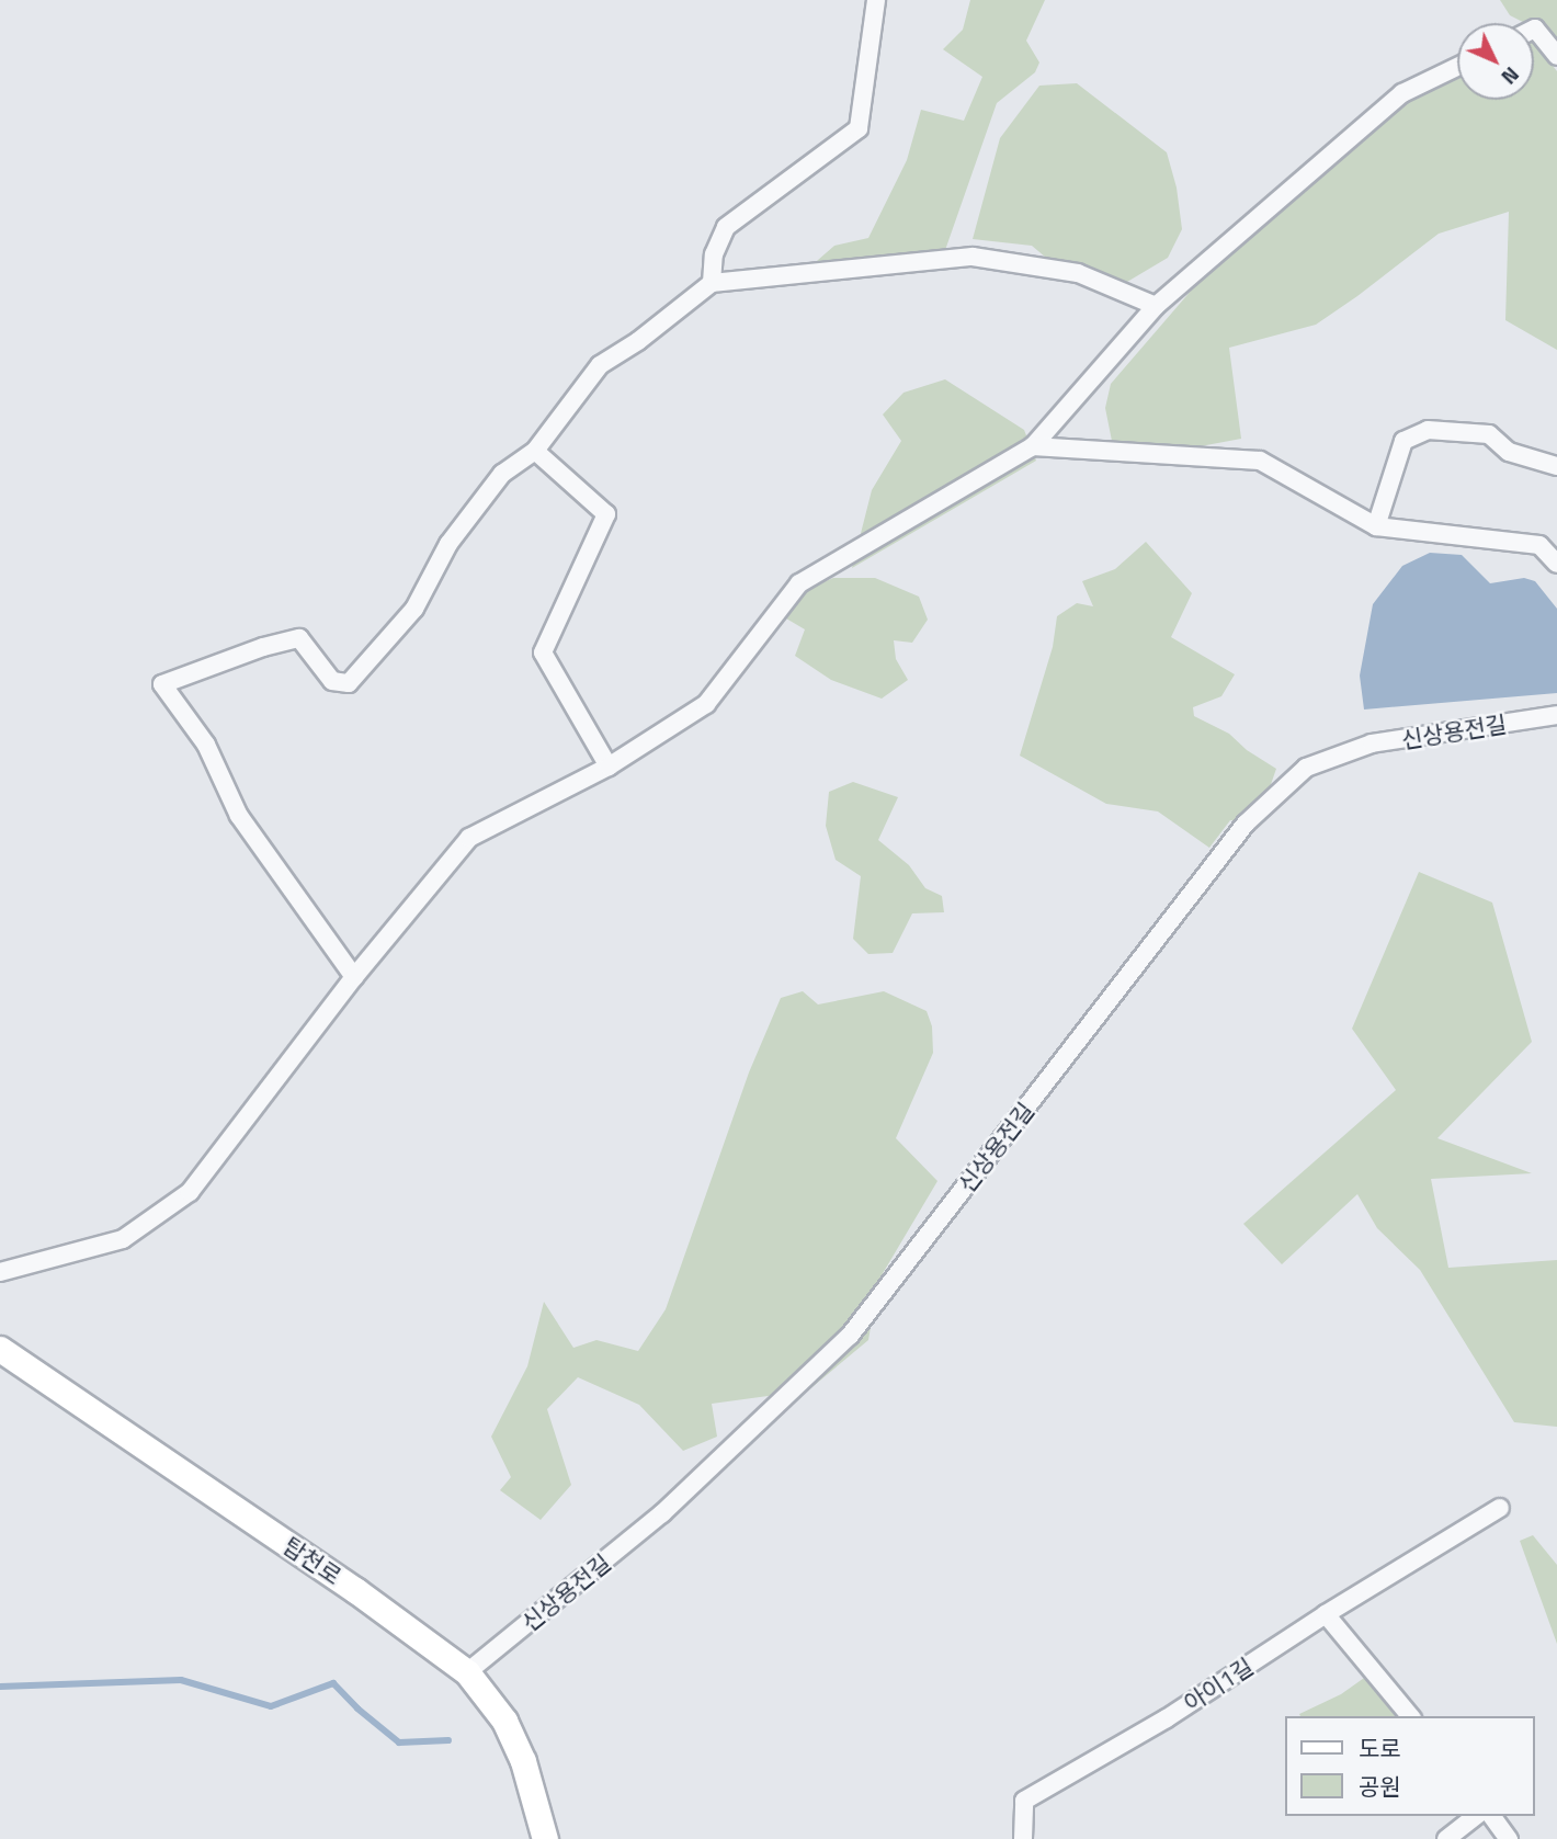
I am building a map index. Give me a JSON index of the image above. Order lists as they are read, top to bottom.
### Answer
{
  "streets": {
    "main road": ["탑천로"],
    "street": ["신상용전길", "아이1길"]
  },
  "crossings": [
    ["신상용전길", "탑천로"]
  ],
  "legend": ["도로", "공원"],
  "north": "bottom right"
}
